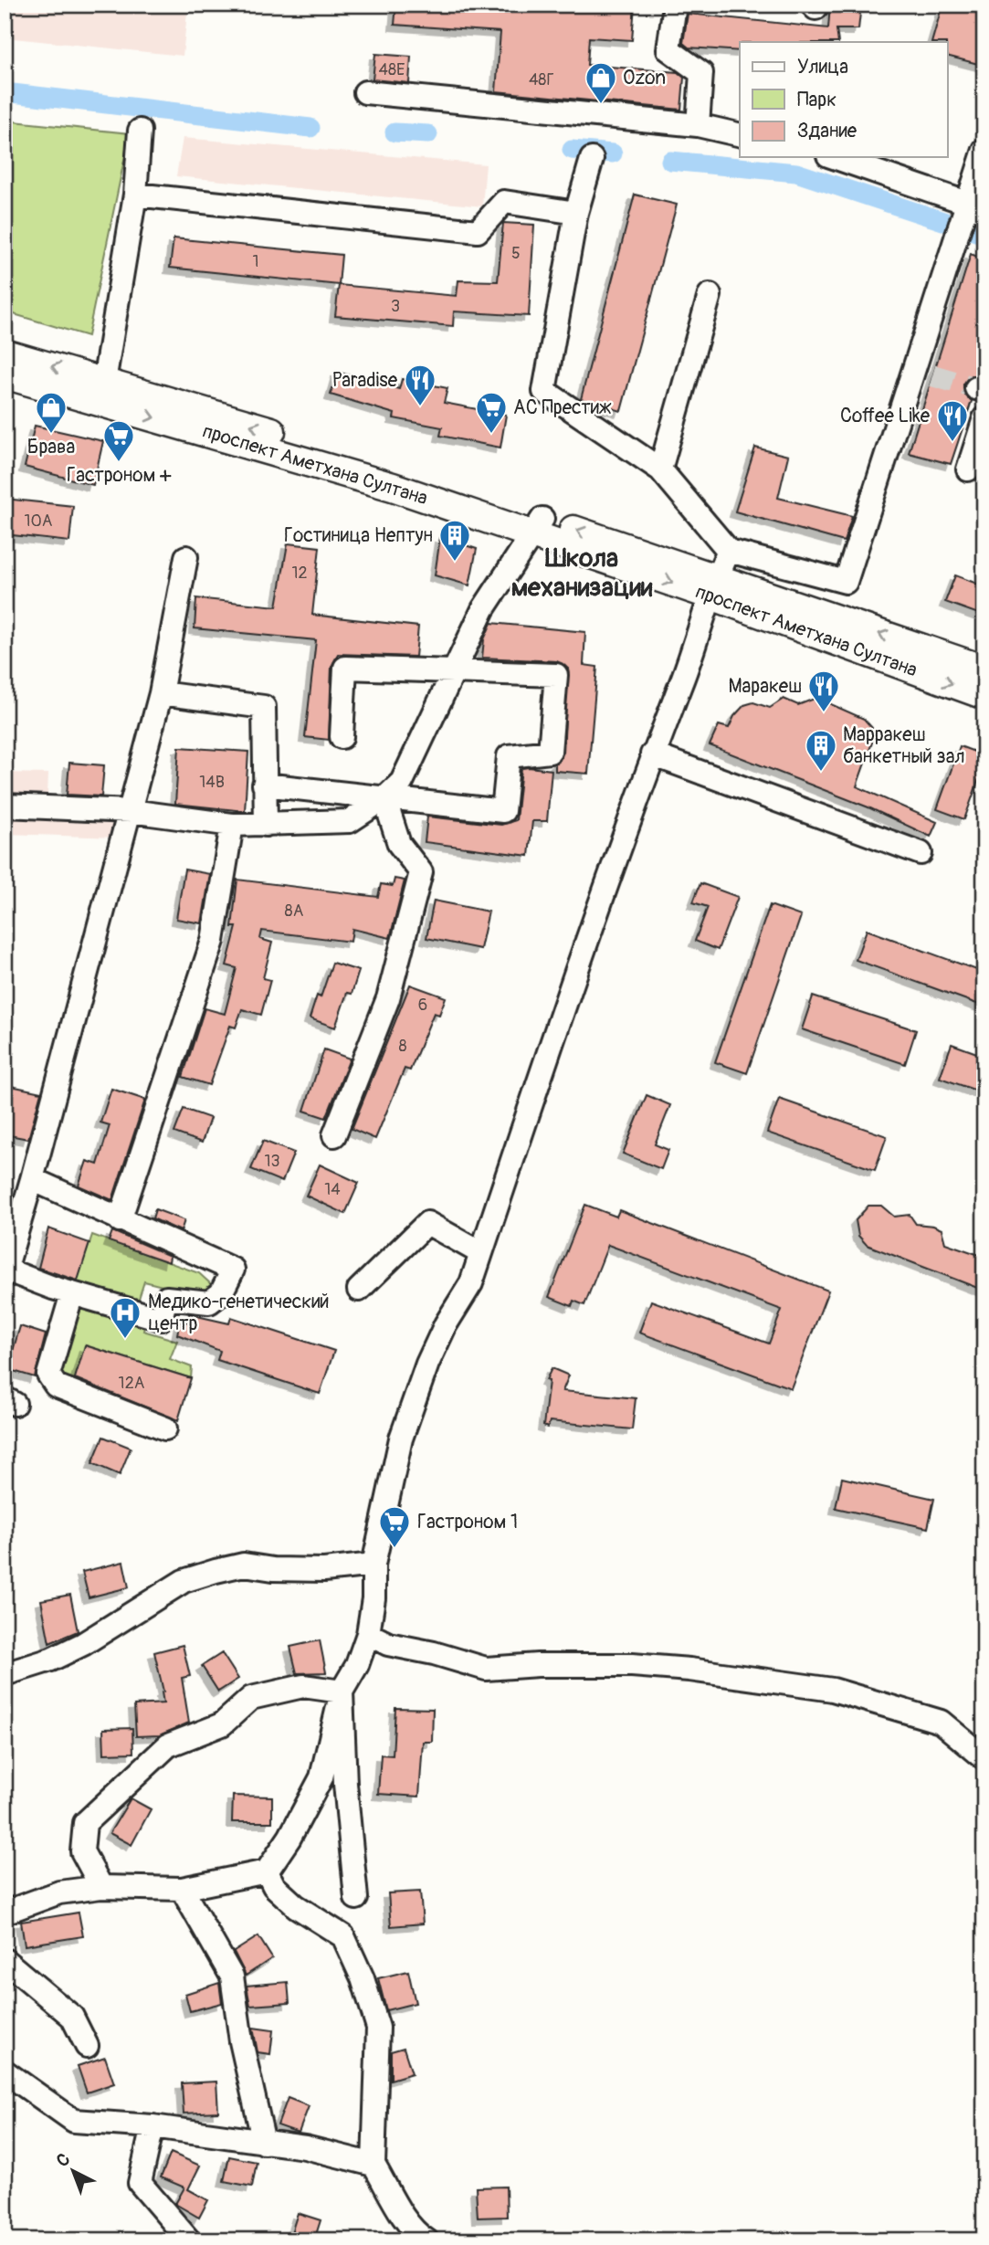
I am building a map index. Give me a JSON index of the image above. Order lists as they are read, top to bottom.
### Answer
{
  "streets": {
    "main road": ["проспект Аметхана Султана"]
  },
  "districts": ["Школа механизации"],
  "places": {
    "shop": ["Ozon", "Брава"],
    "restaurant": ["Paradise", "Coffee Like", "Маракеш"],
    "supermarket": ["АС Престиж", "Гастроном +", "Гастроном 1"],
    "building": ["Гостиница Нептун", "Марракеш банкетный зал"],
    "hospital": ["Медико-генетический центр"]
  },
  "house_numbers": [
    "48Е",
    "48Г",
    "5",
    "1",
    "3",
    "10А",
    "12",
    "14В",
    "8А",
    "6",
    "8",
    "13",
    "14",
    "12А"
  ],
  "legend": ["Улица", "Парк", "Здание"],
  "north": "top left"
}
